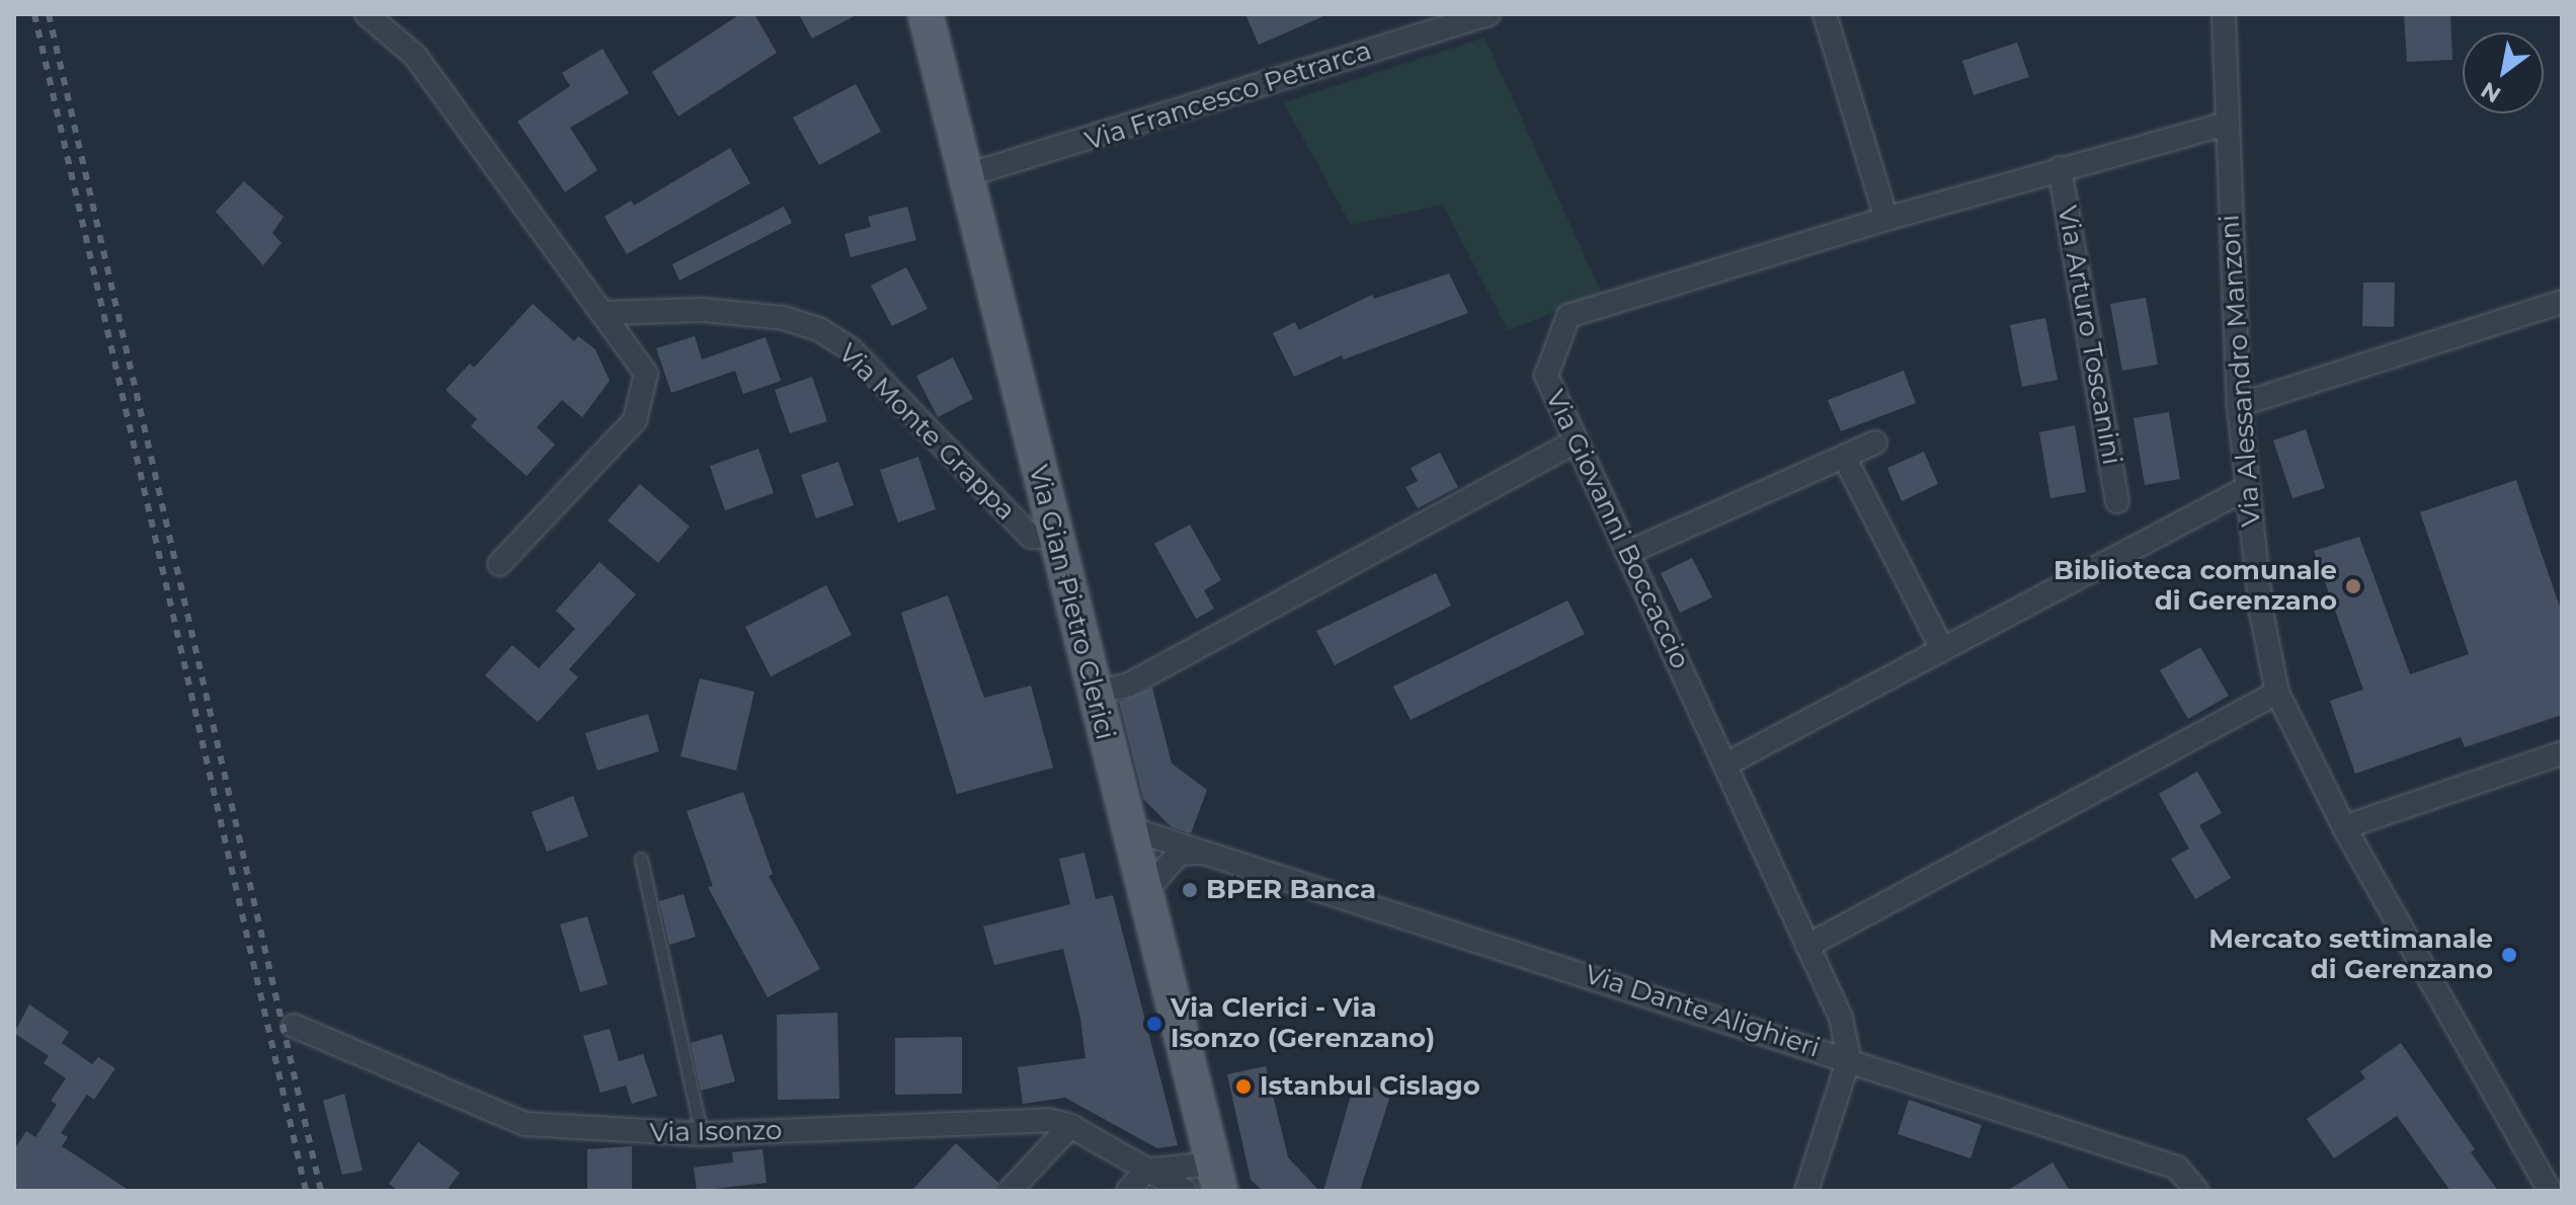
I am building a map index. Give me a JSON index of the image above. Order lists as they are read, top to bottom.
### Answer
{
  "streets": {
    "main road": ["Via Gian Pietro Clerici"],
    "street": [
      "Via Francesco Petrarca",
      "Via Arturo Toscanini",
      "Via Alessandro Manzoni",
      "Via Monte Grappa",
      "Via Giovanni Boccaccio",
      "Via Dante Alighieri",
      "Via Isonzo"
    ]
  },
  "crossings": [
    ["Via Francesco Petrarca", "Via Gian Pietro Clerici"],
    ["Via Arturo Toscanini", "Via Giovanni Boccaccio"],
    ["Via Alessandro Manzoni", "Via Giovanni Boccaccio"],
    ["Via Monte Grappa", "Via Gian Pietro Clerici"],
    ["Via Giovanni Boccaccio", "Via Dante Alighieri"],
    ["Via Gian Pietro Clerici", "Via Dante Alighieri"]
  ],
  "places": [
    "Biblioteca comunale di Gerenzano",
    "BPER Banca",
    "Mercato settimanale di Gerenzano",
    "Via Clerici - Via Isonzo (Gerenzano)",
    "Istanbul Cislago"
  ],
  "north": "bottom left"
}
